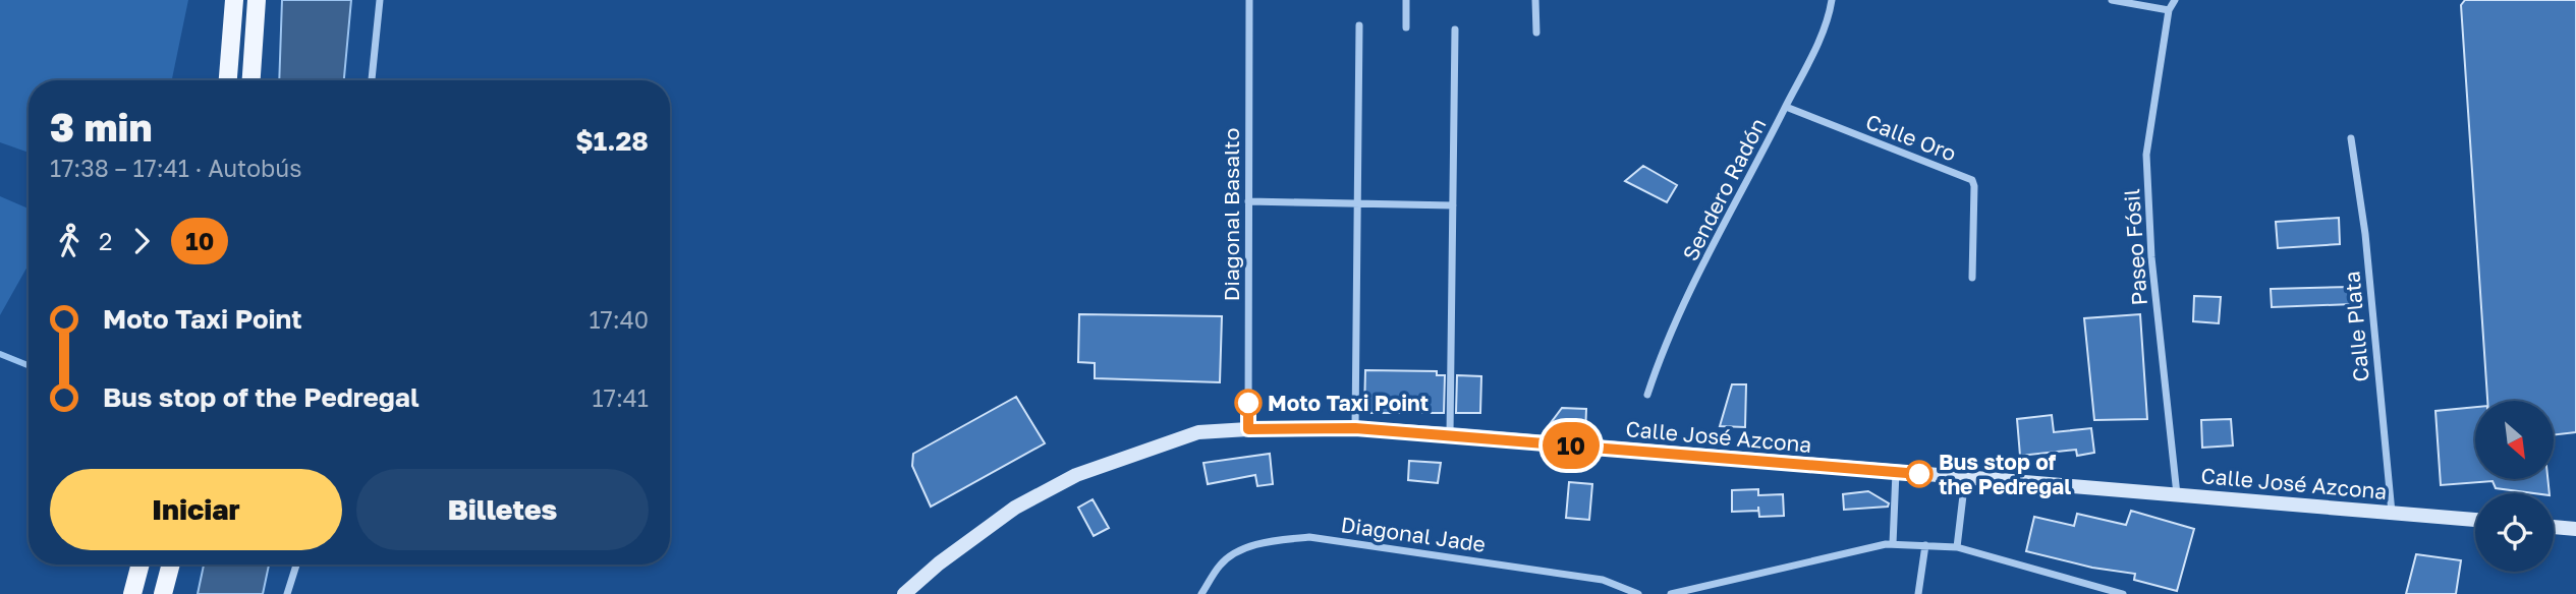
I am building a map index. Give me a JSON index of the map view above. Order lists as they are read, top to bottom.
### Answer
{
  "streets": {
    "main road": ["Calle José Azcona"],
    "street": [
      "Calle Oro",
      "Sendero Radón",
      "Diagonal Basalto",
      "Paseo Fósil",
      "Calle Plata",
      "Diagonal Jade"
    ]
  },
  "crossings": [
    ["Calle Oro", "Sendero Radón"],
    ["Diagonal Basalto", "Calle José Azcona"],
    ["Paseo Fósil", "Calle José Azcona"],
    ["Calle Plata", "Calle José Azcona"]
  ],
  "places": ["Moto Taxi Point", "Bus stop of the Pedregal"],
  "lines": ["bus line 10"],
  "north": "bottom right",
  "page": {
    "on_map": "10",
    "heading": ["3 min", "17:38 – 17:41 · Autobús", "$1.28"],
    "legs": ["2", "10"],
    "list": [
      {
        "name": "Moto Taxi Point",
        "value": "17:40"
      },
      {
        "name": "Bus stop of the Pedregal",
        "value": "17:41"
      }
    ],
    "buttons": ["Iniciar", "Billetes"]
  }
}
